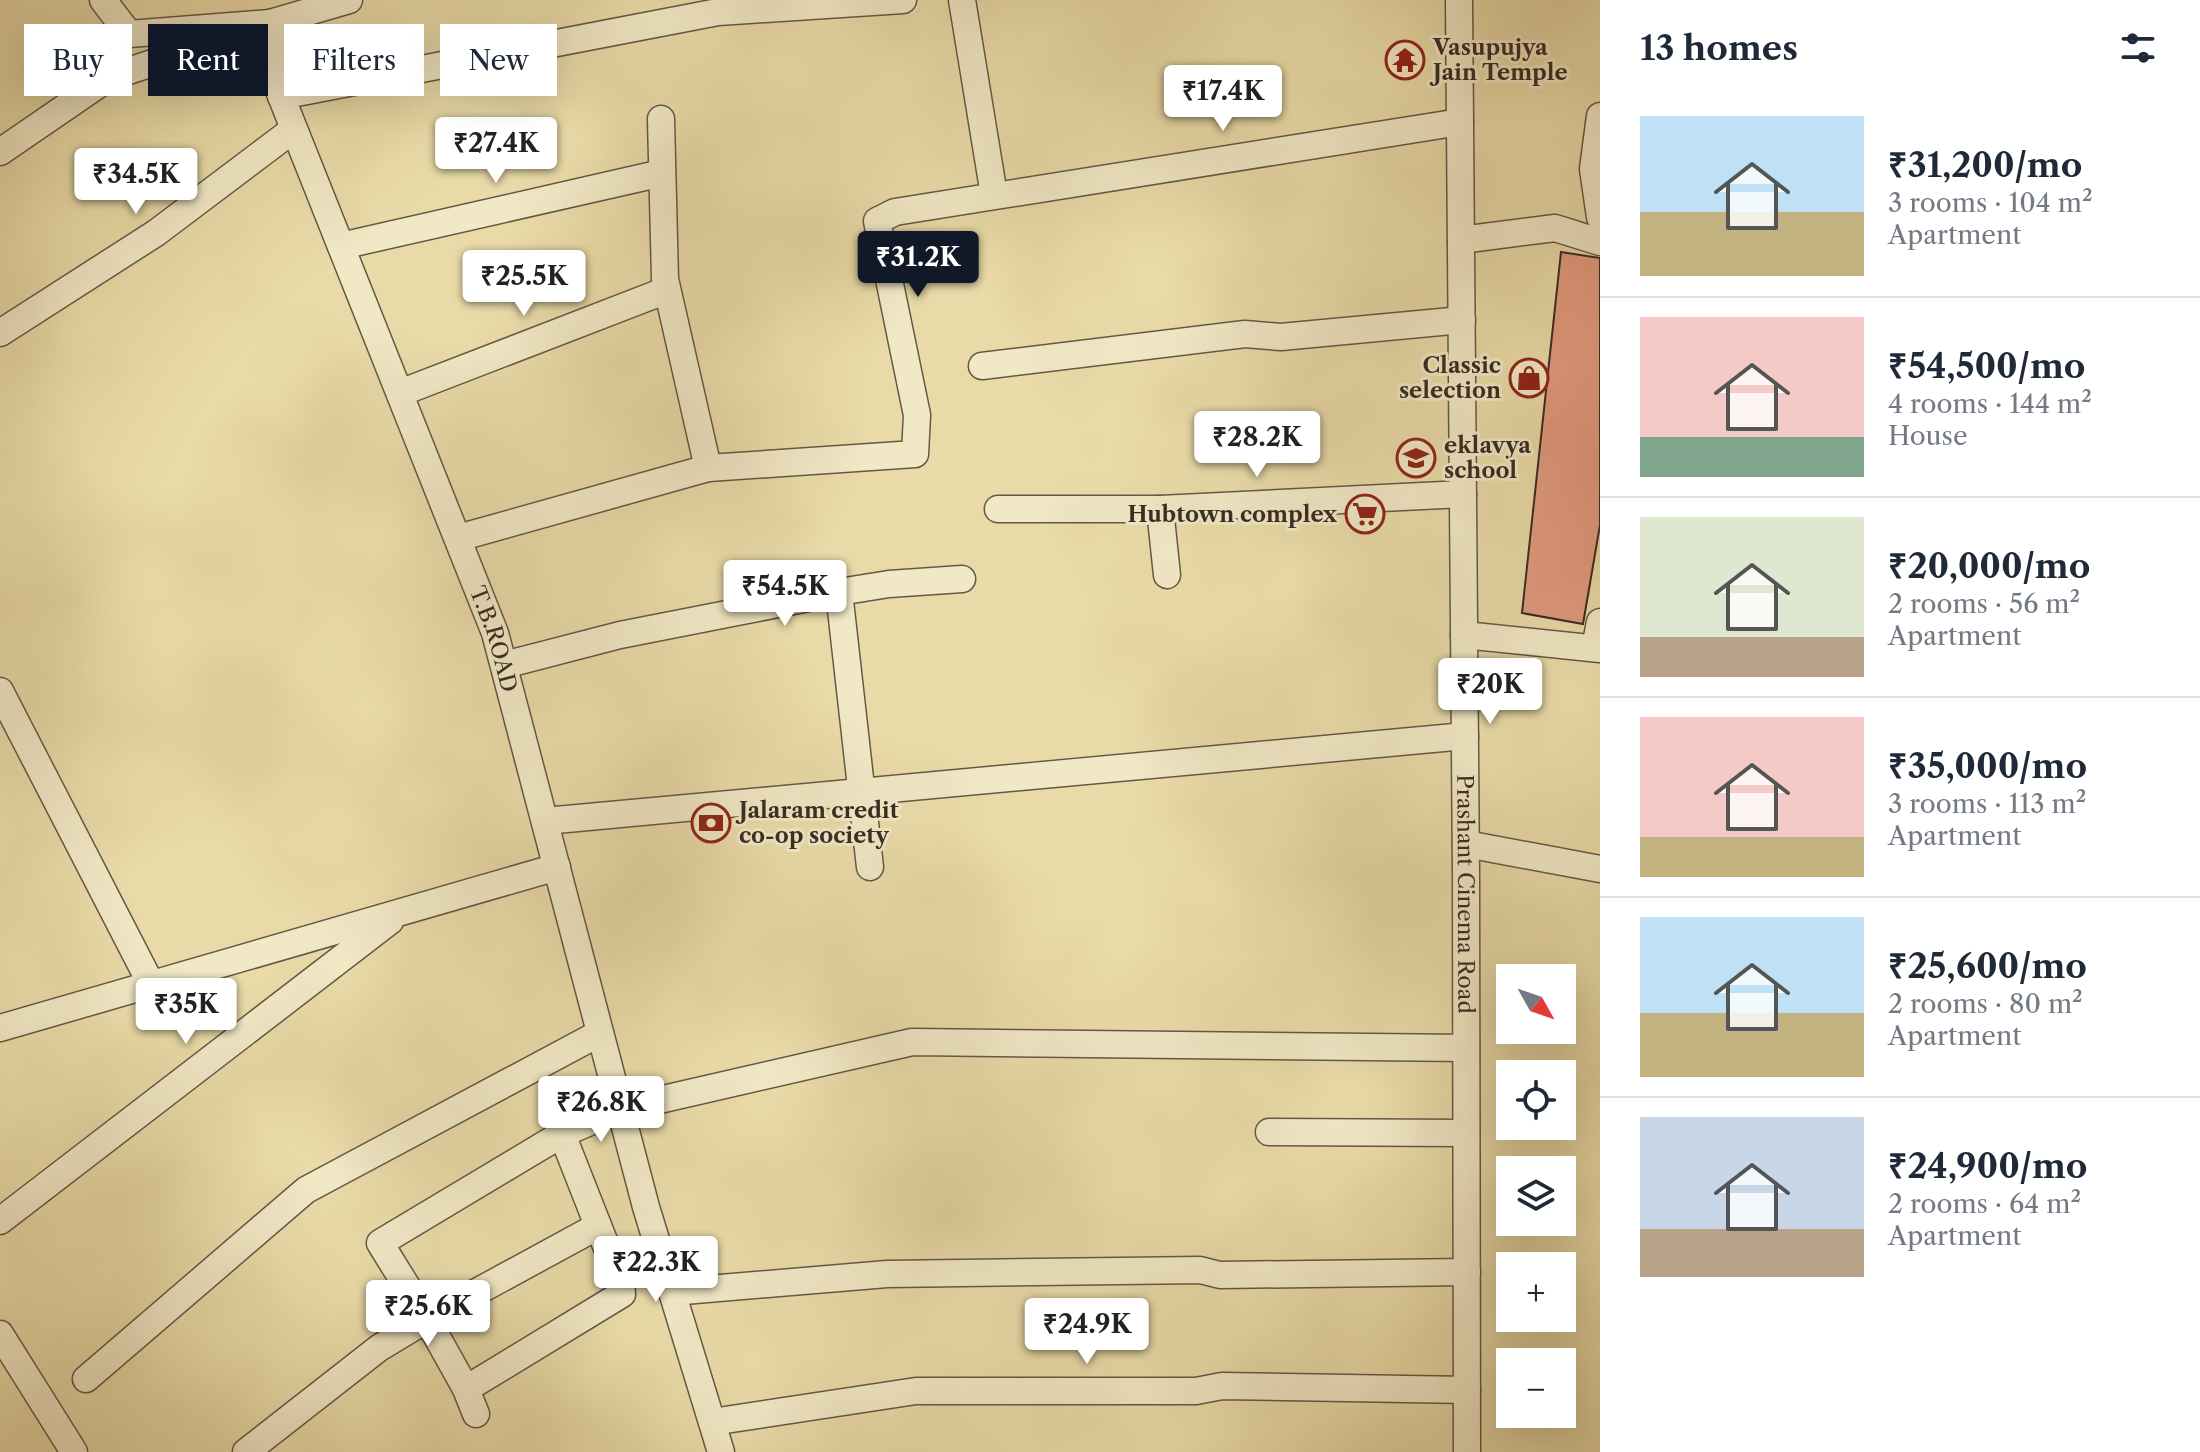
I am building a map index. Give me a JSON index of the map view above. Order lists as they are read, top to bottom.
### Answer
{
  "streets": {
    "street": ["T.B.ROAD", "Prashant Cinema Road"]
  },
  "places": {
    "temple": ["Vasupujya Jain Temple"],
    "shop": ["Classic selection"],
    "school or university": ["eklavya school"],
    "supermarket": ["Hubtown complex"],
    "bank": ["Jalaram credit co-op society"]
  },
  "north": "bottom right",
  "page": {
    "heading": "13 homes",
    "chip": [
      "Buy",
      "Rent",
      "Filters",
      "New"
    ],
    "price": [
      "₹17.4K",
      "₹27.4K",
      "₹34.5K",
      "₹31.2K",
      "₹25.5K",
      "₹28.2K",
      "₹54.5K",
      "₹20K",
      "₹35K",
      "₹26.8K",
      "₹22.3K",
      "₹25.6K",
      "₹24.9K"
    ],
    "list": [
      {
        "name": "₹31,200/mo",
        "note": "3 rooms · 104 m² · Apartment"
      },
      {
        "name": "₹54,500/mo",
        "note": "4 rooms · 144 m² · House"
      },
      {
        "name": "₹20,000/mo",
        "note": "2 rooms · 56 m² · Apartment"
      },
      {
        "name": "₹35,000/mo",
        "note": "3 rooms · 113 m² · Apartment"
      },
      {
        "name": "₹25,600/mo",
        "note": "2 rooms · 80 m² · Apartment"
      },
      {
        "name": "₹24,900/mo",
        "note": "2 rooms · 64 m² · Apartment"
      }
    ],
    "map_buttons": ["+", "−"]
  }
}
